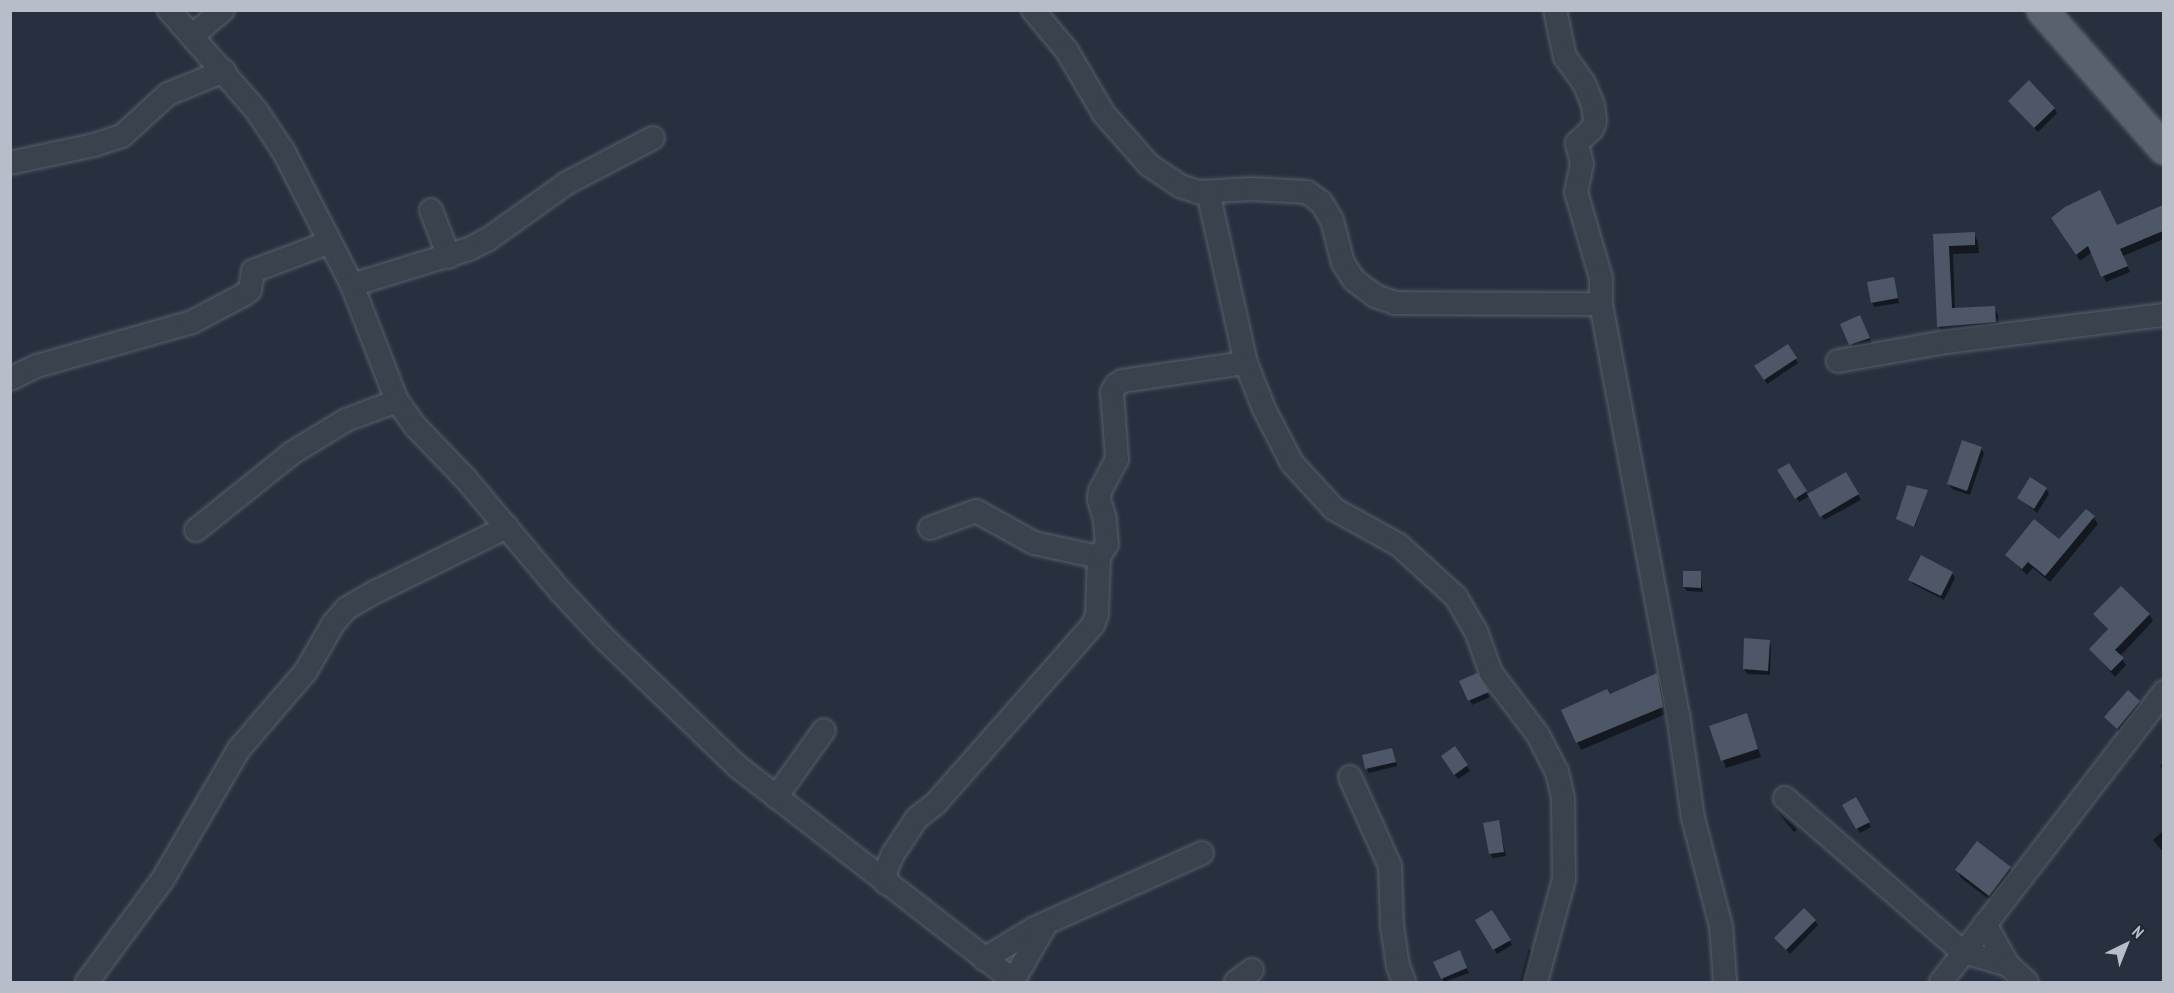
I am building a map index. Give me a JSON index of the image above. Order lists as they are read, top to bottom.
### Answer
{
  "north": "top right"
}
